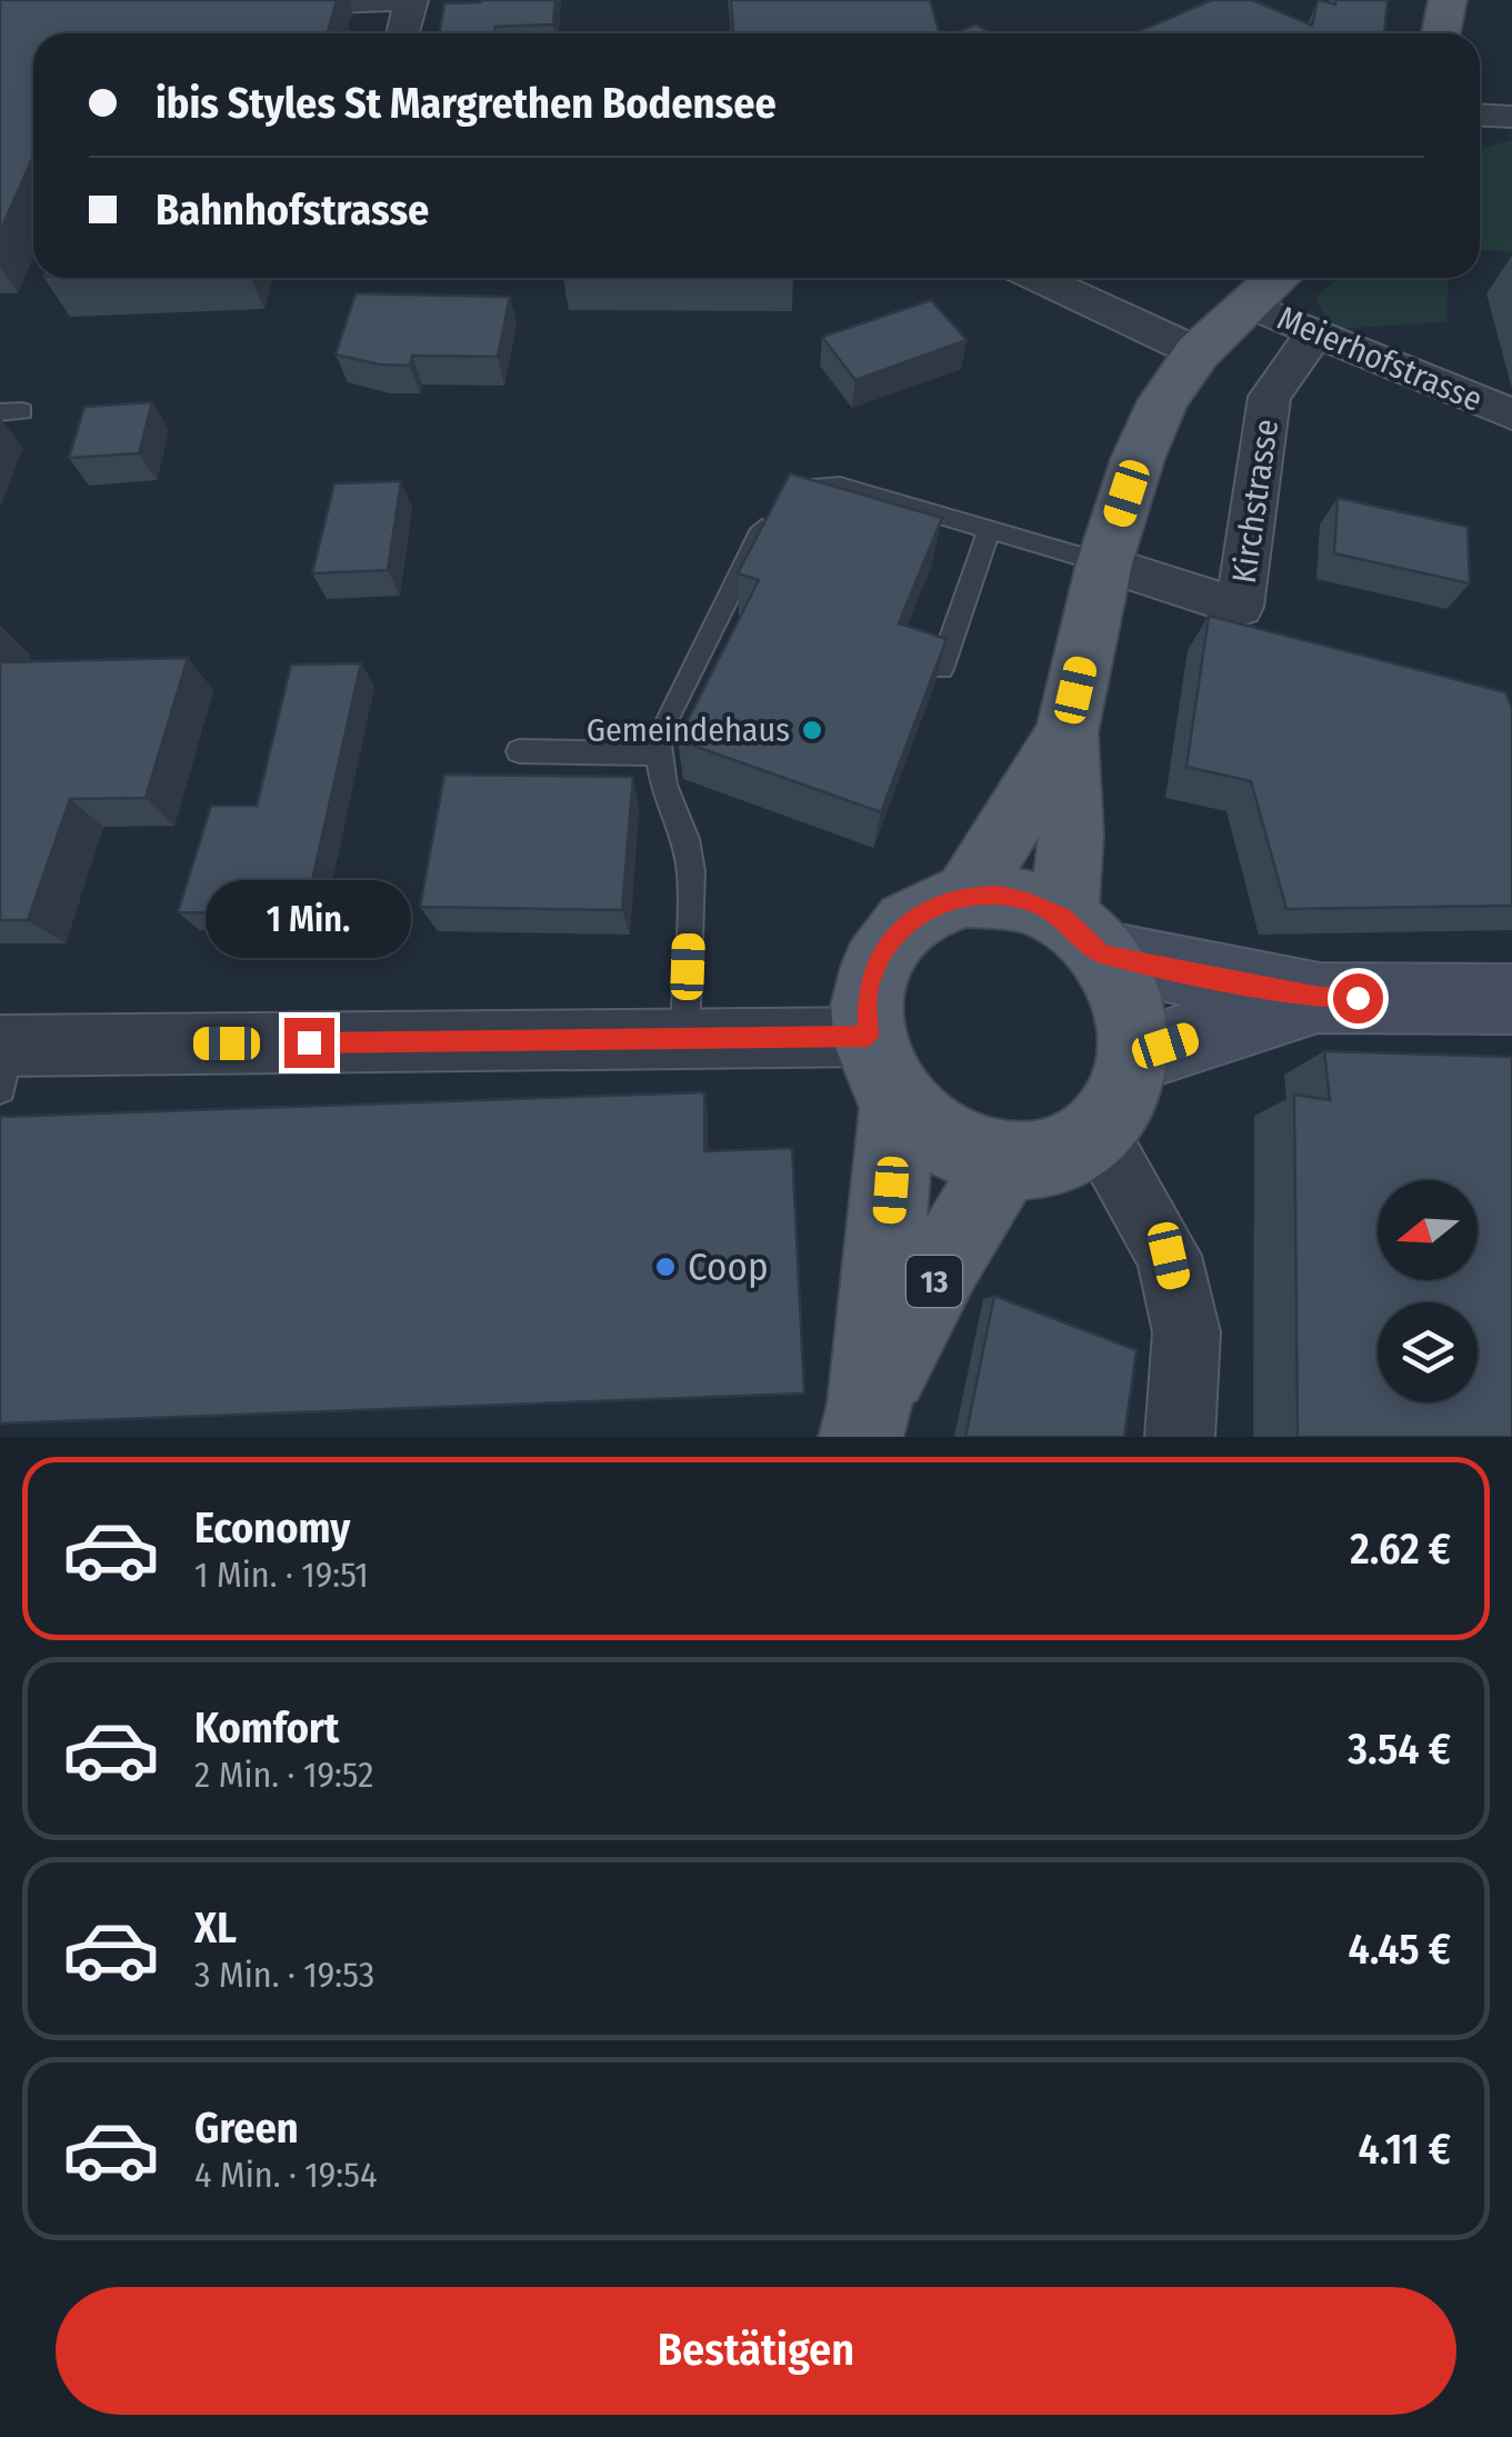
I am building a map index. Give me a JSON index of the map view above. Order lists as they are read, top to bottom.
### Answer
{
  "streets": {
    "main road": ["13"],
    "street": ["Meierhofstrasse", "Kirchstrasse"]
  },
  "crossings": [
    ["Meierhofstrasse", "Kirchstrasse"]
  ],
  "places": ["Gemeindehaus", "Coop"],
  "north": "left",
  "page": {
    "banner": ["ibis Styles St Margrethen Bodensee", "Bahnhofstrasse"],
    "bubble": "1 Min.",
    "list": [
      {
        "name": "Economy",
        "note": "1 Min. · 19:51",
        "value": "2.62 €"
      },
      {
        "name": "Komfort",
        "note": "2 Min. · 19:52",
        "value": "3.54 €"
      },
      {
        "name": "XL",
        "note": "3 Min. · 19:53",
        "value": "4.45 €"
      },
      {
        "name": "Green",
        "note": "4 Min. · 19:54",
        "value": "4.11 €"
      }
    ],
    "buttons": "Bestätigen"
  }
}
